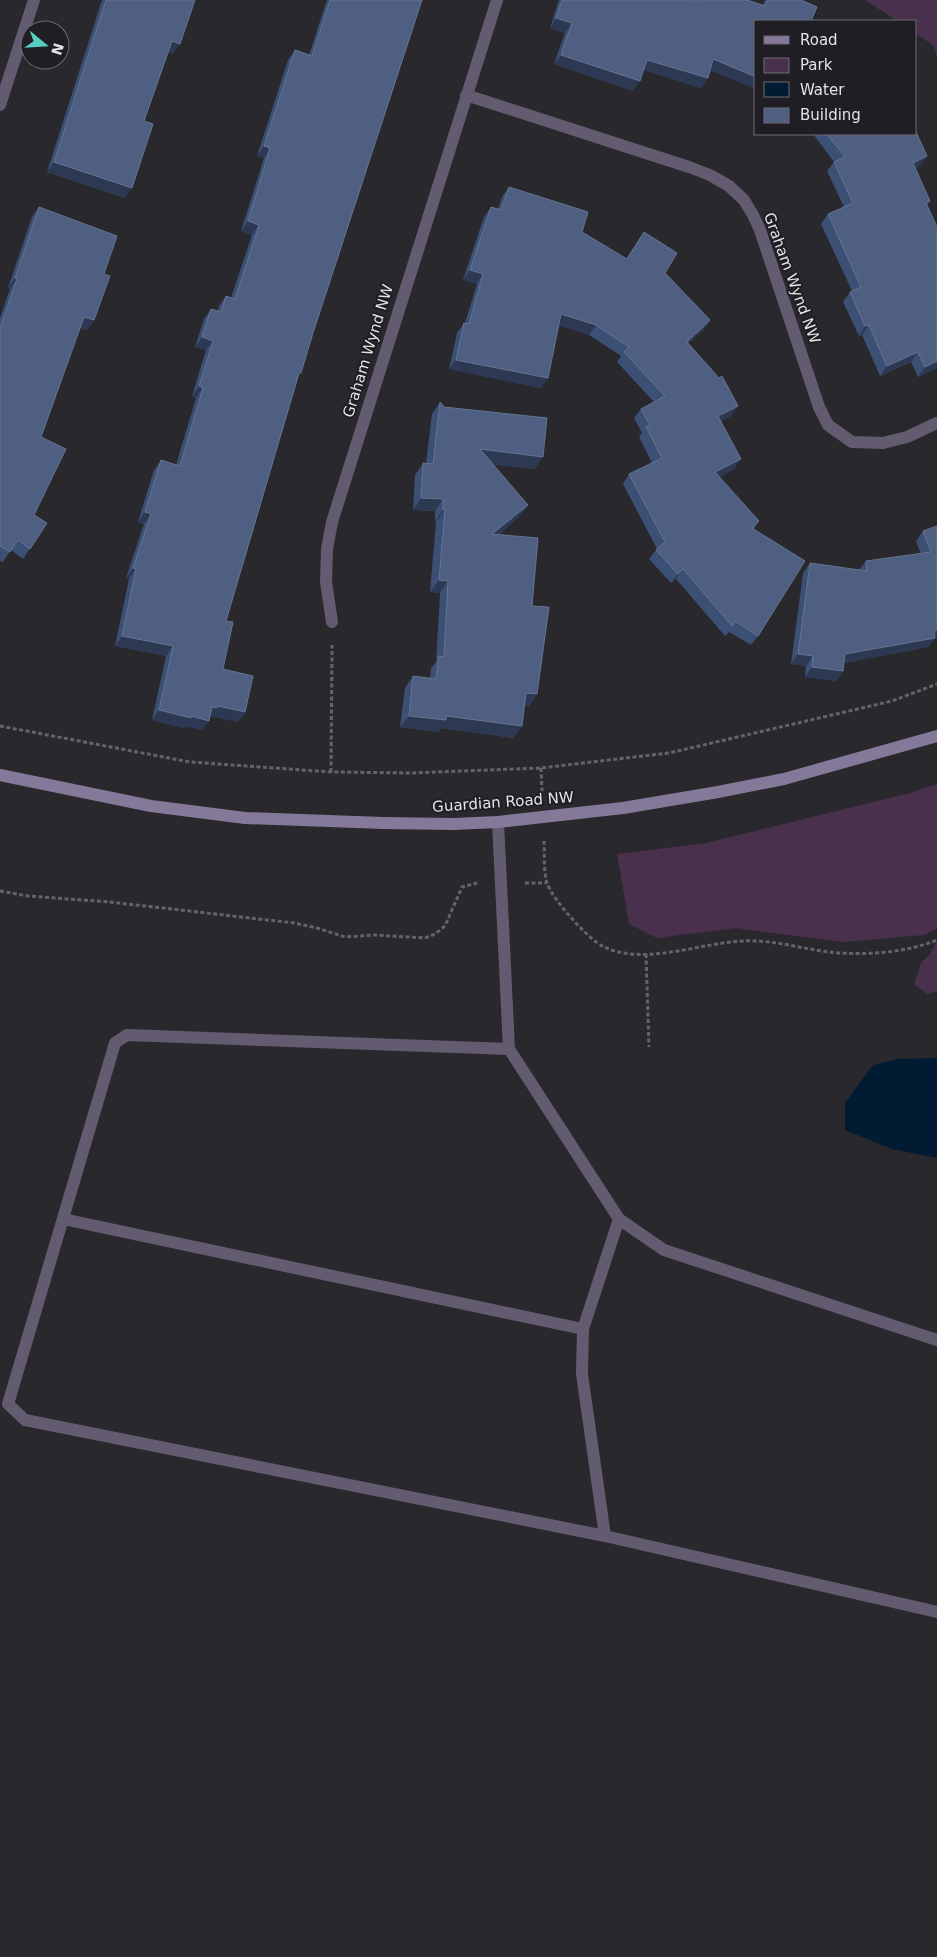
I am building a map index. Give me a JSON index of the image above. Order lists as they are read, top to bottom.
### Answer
{
  "streets": {
    "main road": ["Guardian Road NW"],
    "street": ["Graham Wynd NW"]
  },
  "legend": [
    "Road",
    "Park",
    "Water",
    "Building"
  ],
  "north": "right"
}
